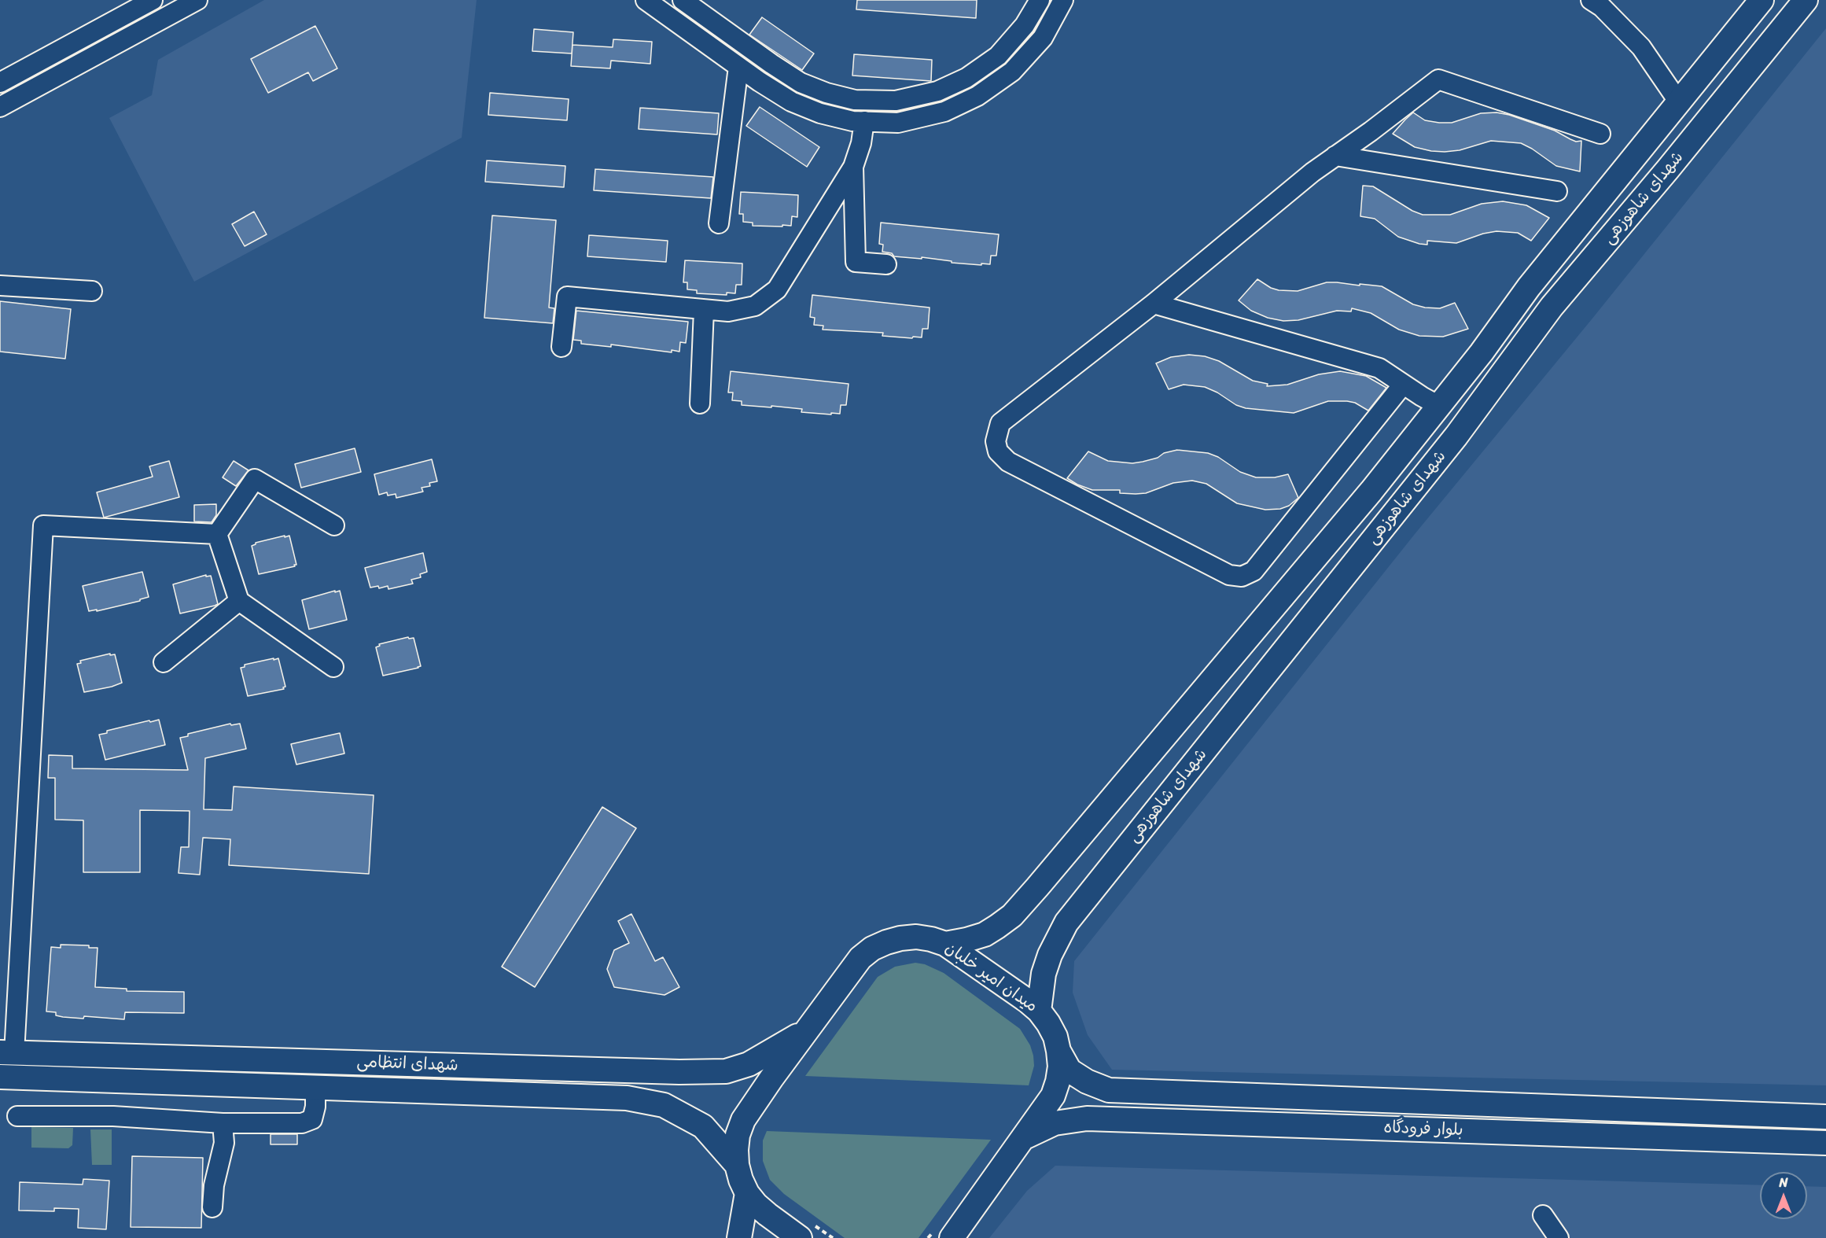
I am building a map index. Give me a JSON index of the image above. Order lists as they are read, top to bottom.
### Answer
{
  "streets": {
    "main road": [
      "شهدای شاهوزهی",
      "میدان امیر خلبان",
      "شهدای انتظامی",
      "بلوار فرودگاه"
    ]
  },
  "crossings": [
    ["شهدای شاهوزهی", "میدان امیر خلبان"],
    ["میدان امیر خلبان", "شهدای انتظامی"],
    ["میدان امیر خلبان", "بلوار فرودگاه"]
  ],
  "north": "top"
}
